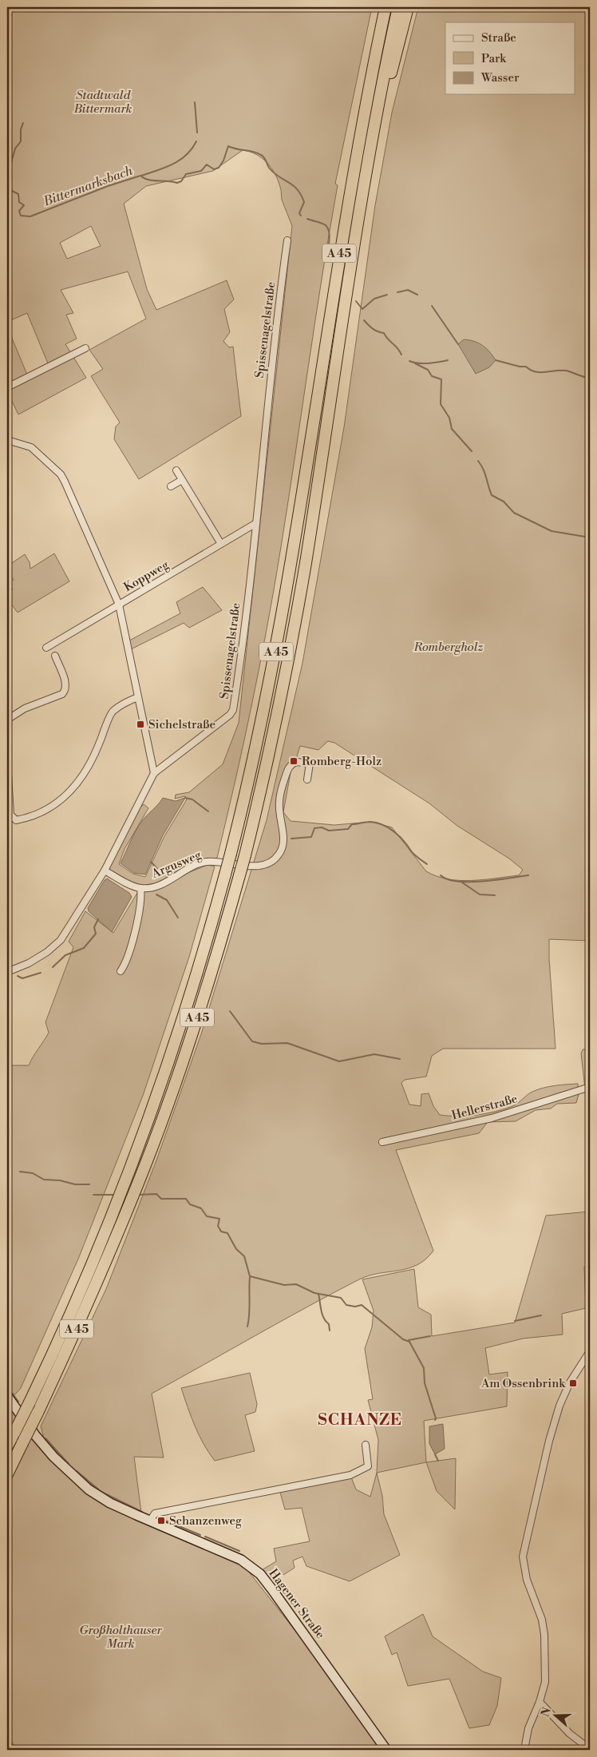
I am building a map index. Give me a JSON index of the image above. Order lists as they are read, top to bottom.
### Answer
{
  "streets": {
    "highway": ["A 45"],
    "main road": ["Hagener Straße"],
    "street": [
      "Spissenagelstraße",
      "Koppweg",
      "Argusweg",
      "Hellerstraße"
    ]
  },
  "crossings": [
    ["Spissenagelstraße", "Koppweg"],
    ["Spissenagelstraße", "Argusweg"]
  ],
  "districts": ["SCHANZE"],
  "water": ["Bittermarksbach"],
  "parks": ["Stadtwald Bittermark", "Rombergholz", "Großholthauser Mark"],
  "places": {
    "transit": [
      "Sichelstraße",
      "Romberg-Holz",
      "Am Ossenbrink",
      "Schanzenweg"
    ]
  },
  "legend": ["Straße", "Park", "Wasser"],
  "north": "left"
}
